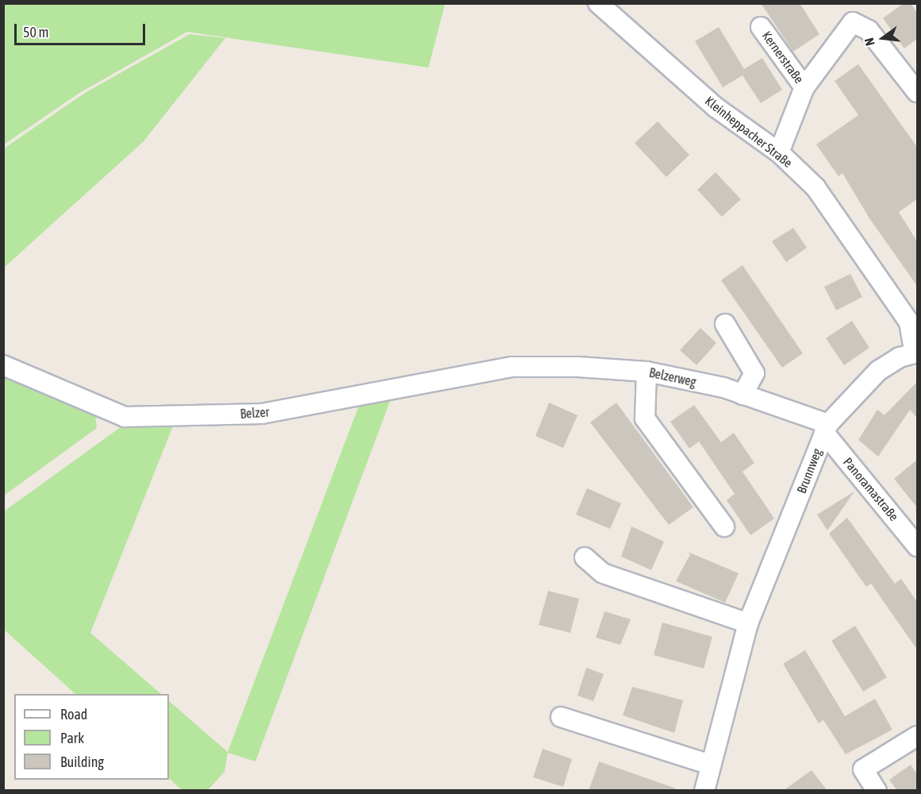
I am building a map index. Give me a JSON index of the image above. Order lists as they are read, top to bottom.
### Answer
{
  "streets": {
    "street": [
      "Kernerstraße",
      "Kleinheppacher Straße",
      "Belzerweg",
      "Belzer",
      "Brunnweg",
      "Panoramastraße"
    ]
  },
  "crossings": [
    ["Kernerstraße", "Kleinheppacher Straße"],
    ["Kleinheppacher Straße", "Brunnweg"],
    ["Belzerweg", "Belzer"],
    ["Belzerweg", "Brunnweg"],
    ["Belzerweg", "Panoramastraße"],
    ["Brunnweg", "Panoramastraße"]
  ],
  "legend": ["Road", "Park", "Building"],
  "scale_bar": "50 m",
  "north": "left"
}
